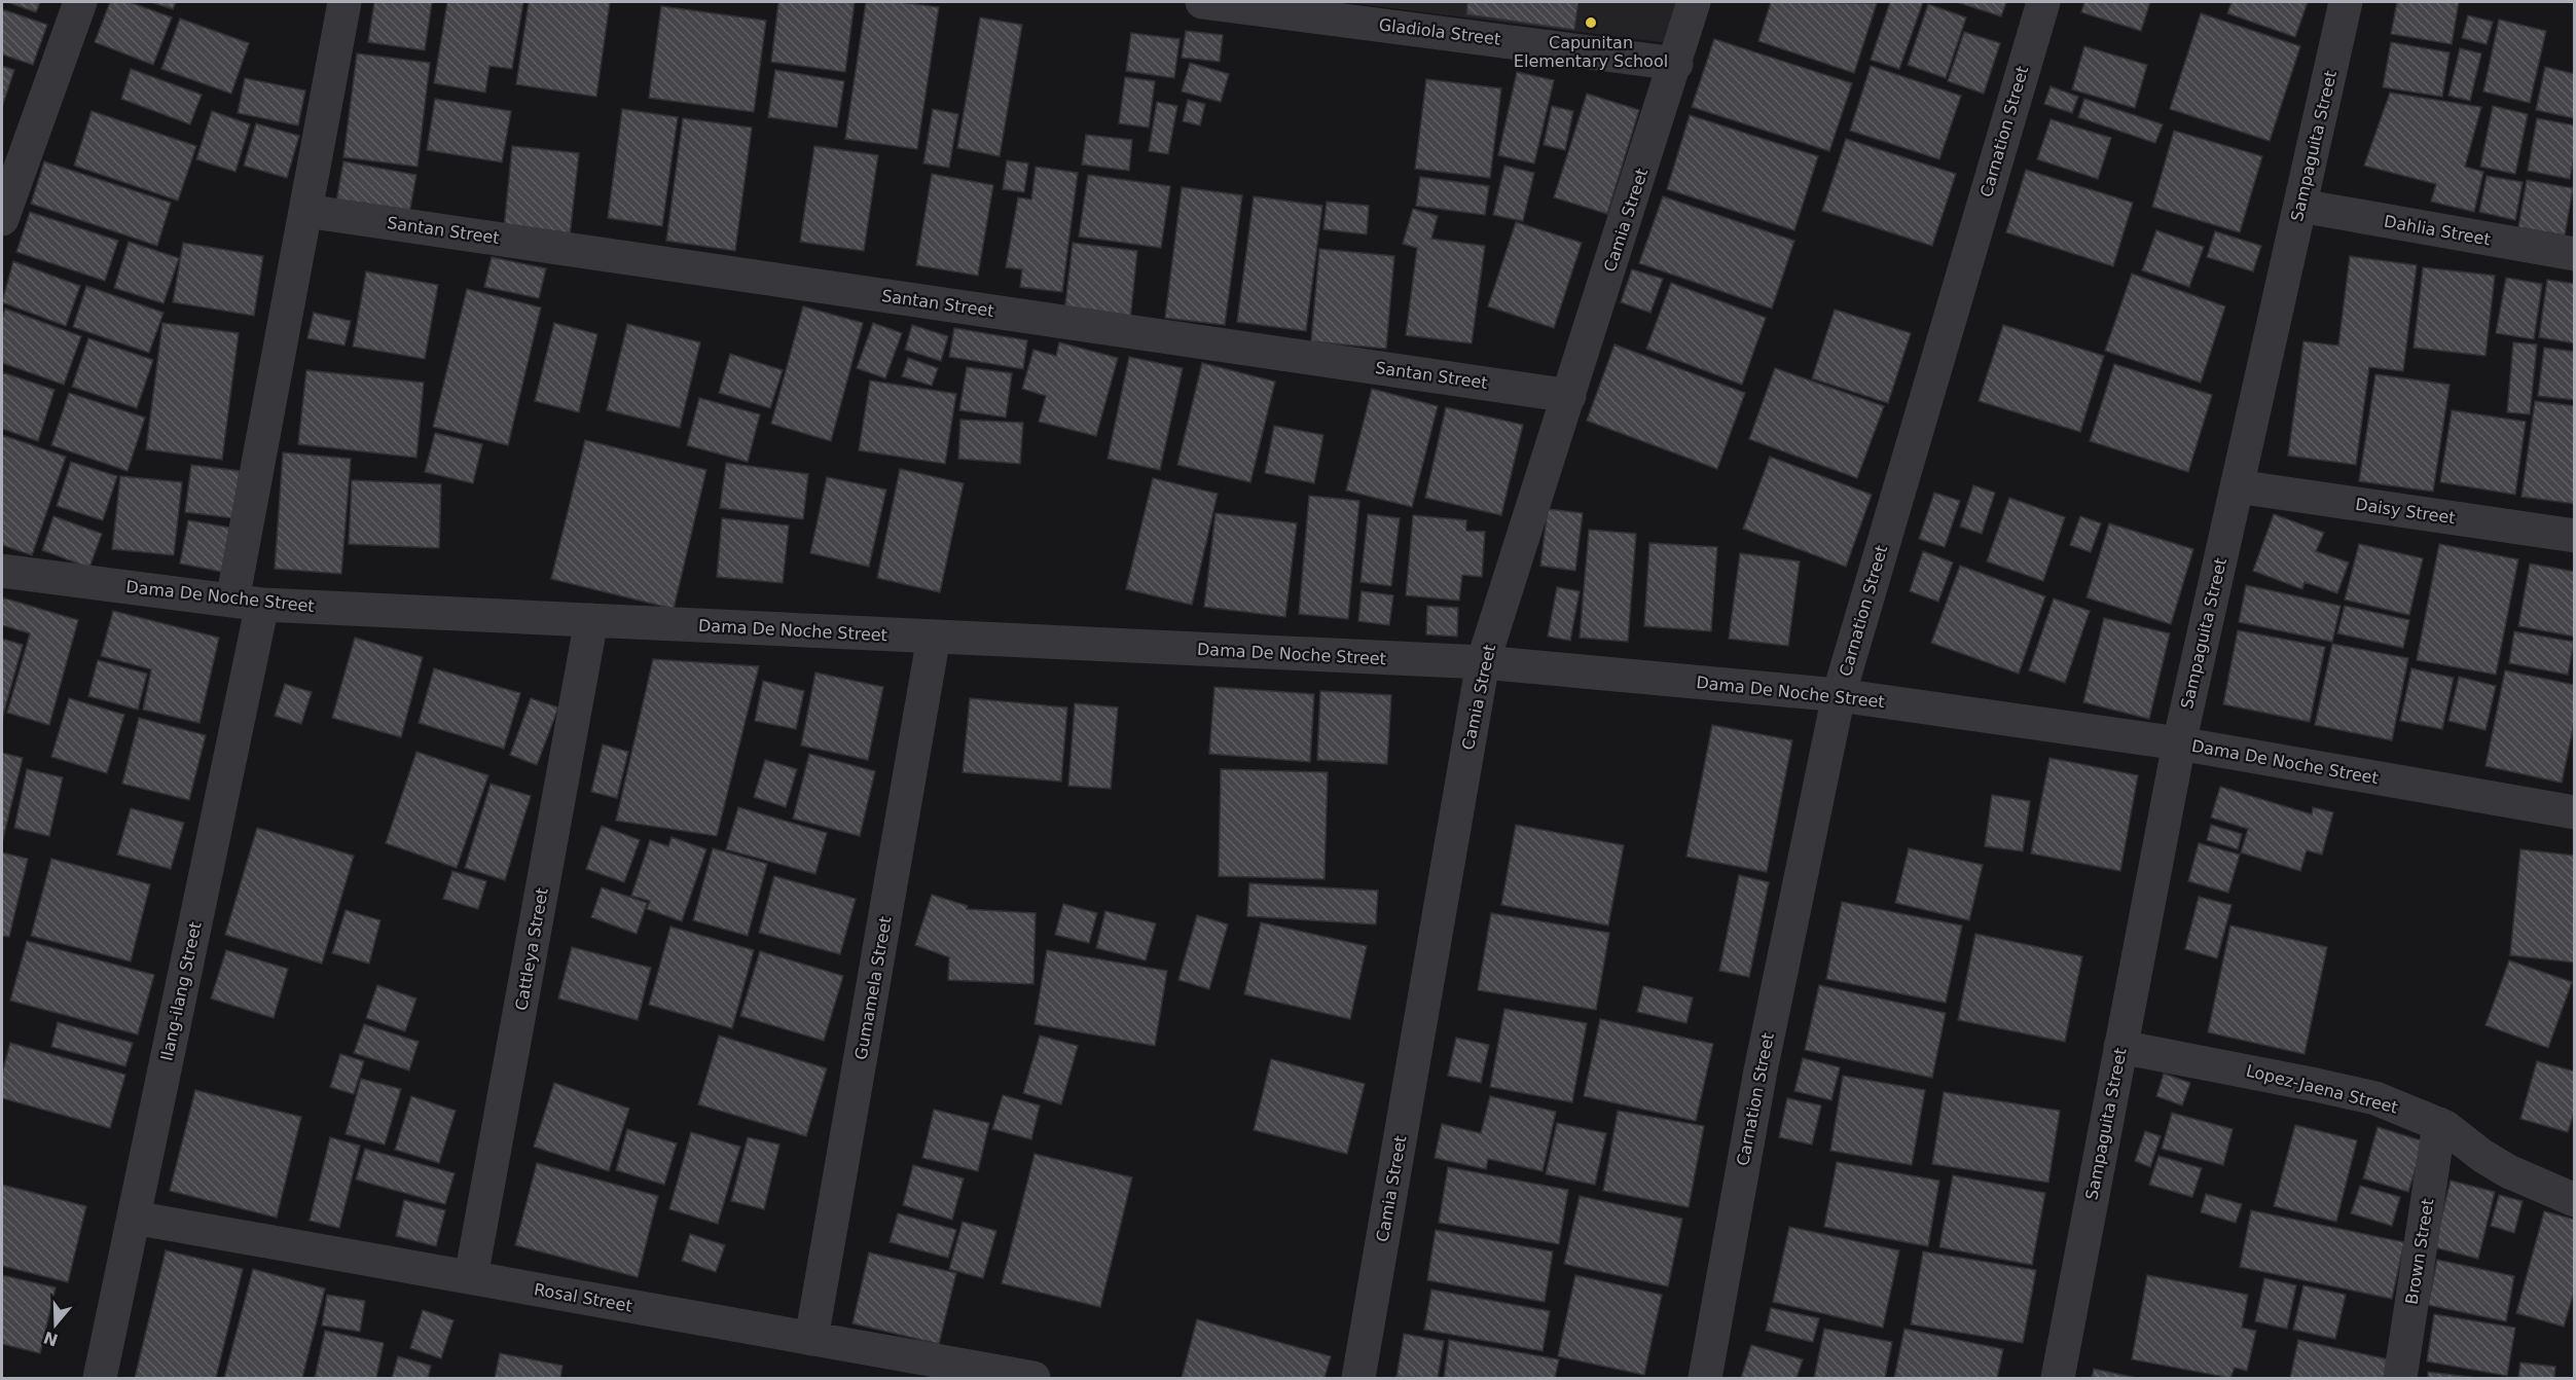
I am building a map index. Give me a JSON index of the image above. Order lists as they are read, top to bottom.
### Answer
{
  "streets": {
    "street": [
      "Gladiola Street",
      "Carnation Street",
      "Sampaguita Street",
      "Camia Street",
      "Santan Street",
      "Dahlia Street",
      "Daisy Street",
      "Dama De Noche Street",
      "Cattleya Street",
      "Gumamela Street",
      "Ilang-ilang Street",
      "Lopez-Jaena Street",
      "Brown Street",
      "Rosal Street"
    ]
  },
  "crossings": [
    ["Gladiola Street", "Camia Street"],
    ["Carnation Street", "Dama De Noche Street"],
    ["Sampaguita Street", "Dahlia Street"],
    ["Sampaguita Street", "Daisy Street"],
    ["Sampaguita Street", "Dama De Noche Street"],
    ["Sampaguita Street", "Lopez-Jaena Street"],
    ["Camia Street", "Santan Street"],
    ["Camia Street", "Dama De Noche Street"],
    ["Santan Street", "Ilang-ilang Street"],
    ["Dama De Noche Street", "Cattleya Street"],
    ["Dama De Noche Street", "Gumamela Street"],
    ["Dama De Noche Street", "Ilang-ilang Street"],
    ["Cattleya Street", "Rosal Street"],
    ["Gumamela Street", "Rosal Street"],
    ["Ilang-ilang Street", "Rosal Street"],
    ["Lopez-Jaena Street", "Brown Street"]
  ],
  "places": ["Capunitan Elementary School"],
  "north": "bottom"
}
